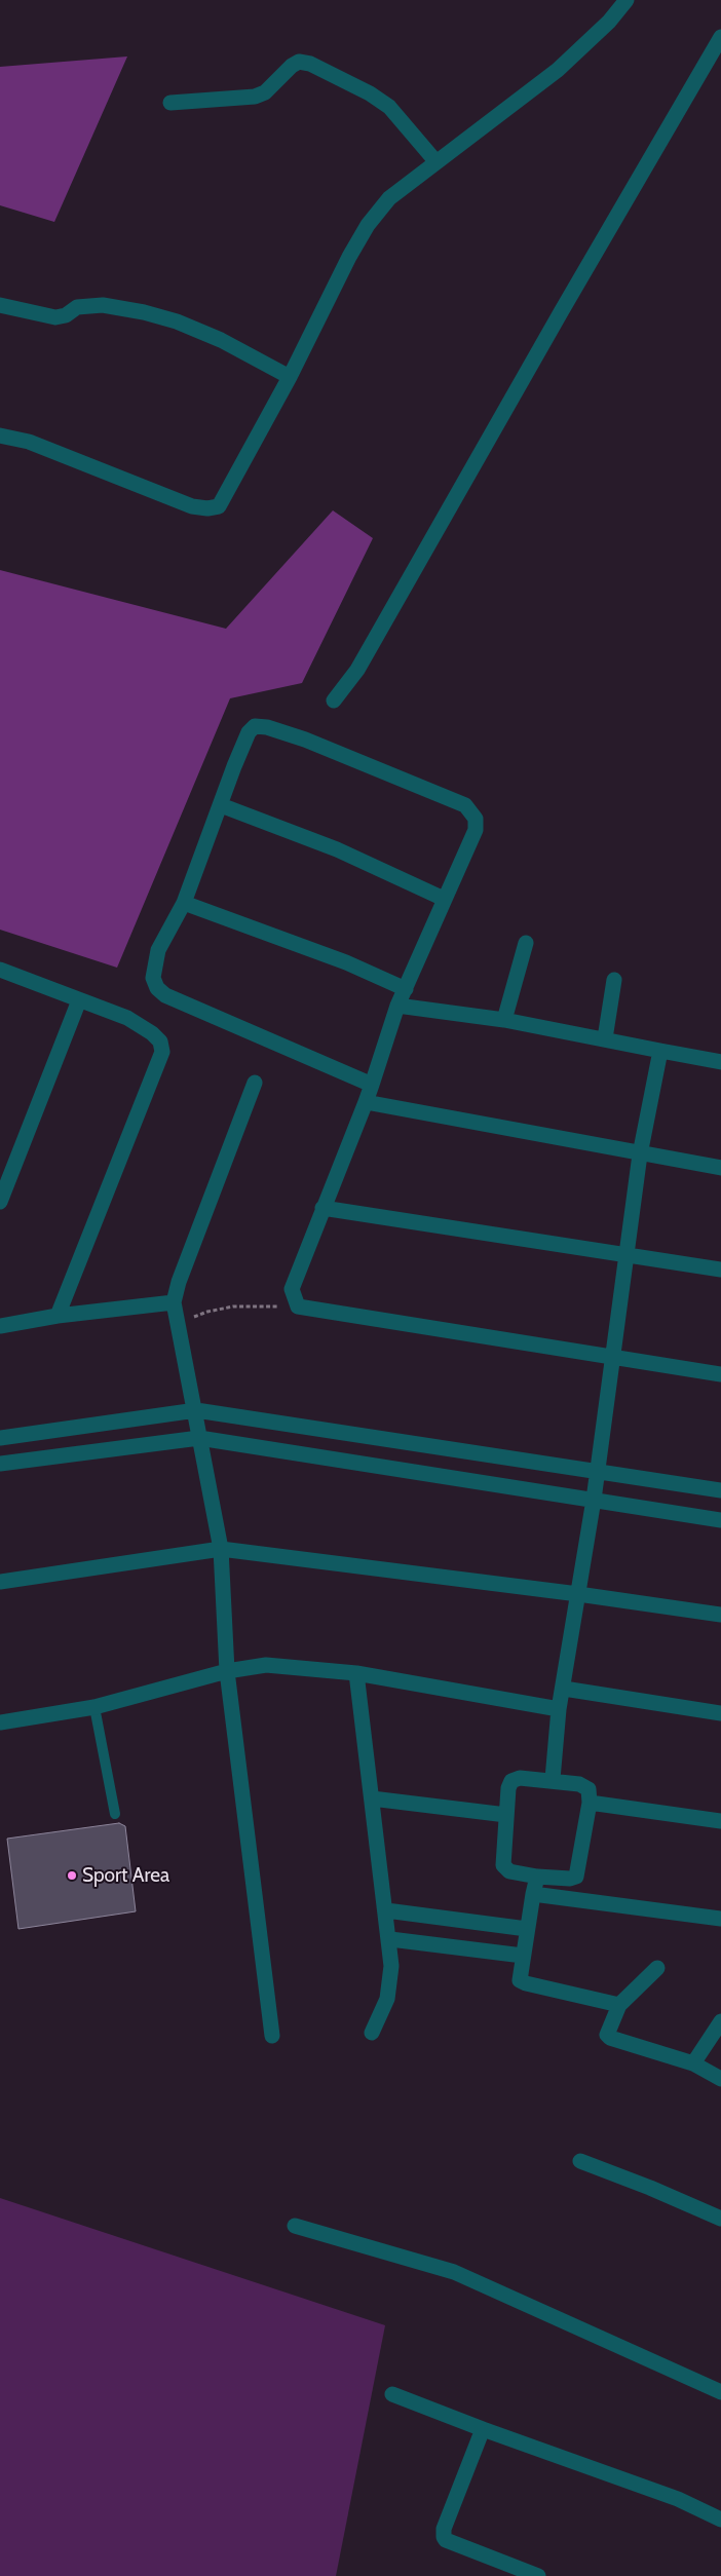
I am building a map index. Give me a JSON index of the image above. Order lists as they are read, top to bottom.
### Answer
{
  "places": ["Sport Area"]
}
